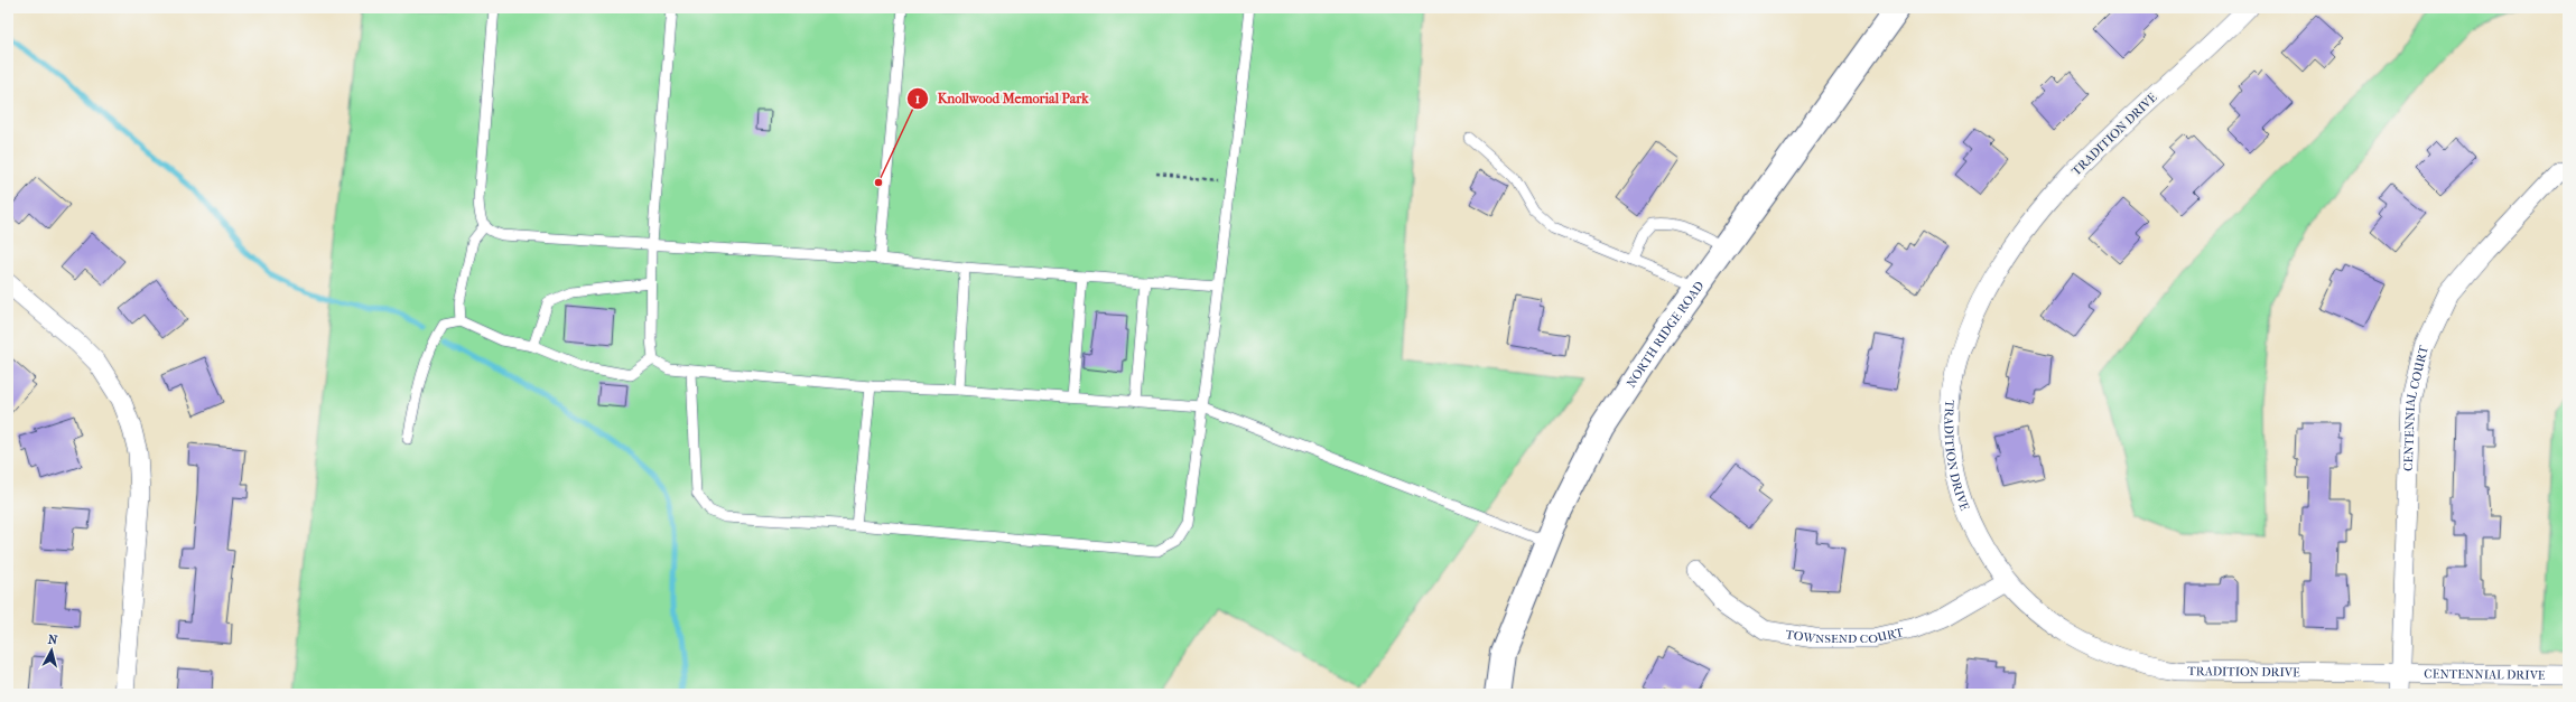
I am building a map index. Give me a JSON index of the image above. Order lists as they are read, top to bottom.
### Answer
{
  "streets": {
    "street": [
      "TRADITION DRIVE",
      "NORTH RIDGE ROAD",
      "CENTENNIAL COURT",
      "TOWNSEND COURT",
      "CENTENNIAL DRIVE"
    ]
  },
  "crossings": [
    ["TRADITION DRIVE", "CENTENNIAL COURT"],
    ["TRADITION DRIVE", "TOWNSEND COURT"],
    ["TRADITION DRIVE", "CENTENNIAL DRIVE"],
    ["CENTENNIAL COURT", "CENTENNIAL DRIVE"]
  ],
  "places": ["Knollwood Memorial Park"],
  "north": "top"
}
